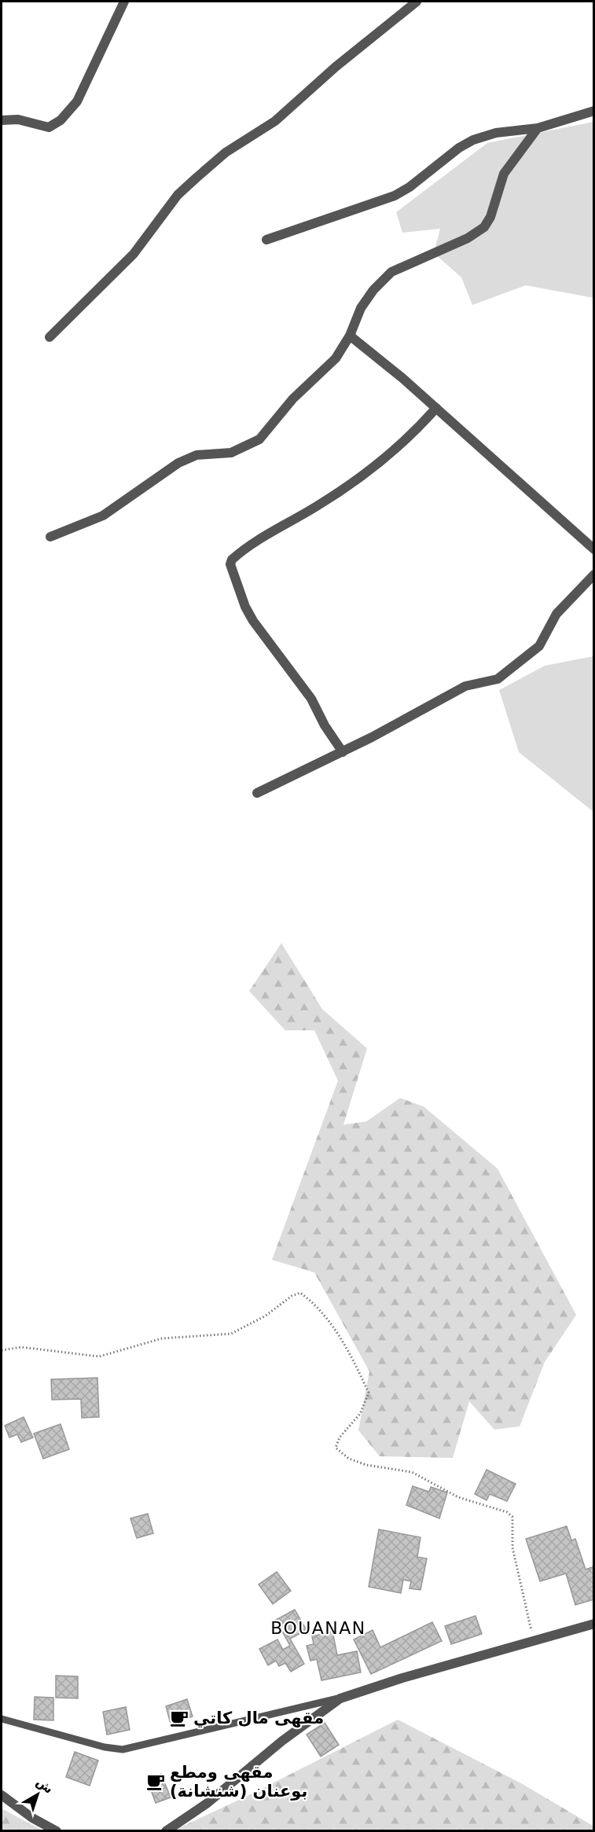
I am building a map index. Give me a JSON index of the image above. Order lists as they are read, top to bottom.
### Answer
{
  "districts": ["BOUANAN"],
  "places": {
    "cafe": ["مقهى مال كاتي", "مقهى ومطع بوعنان (شنشانة)"]
  },
  "north": "top right"
}
